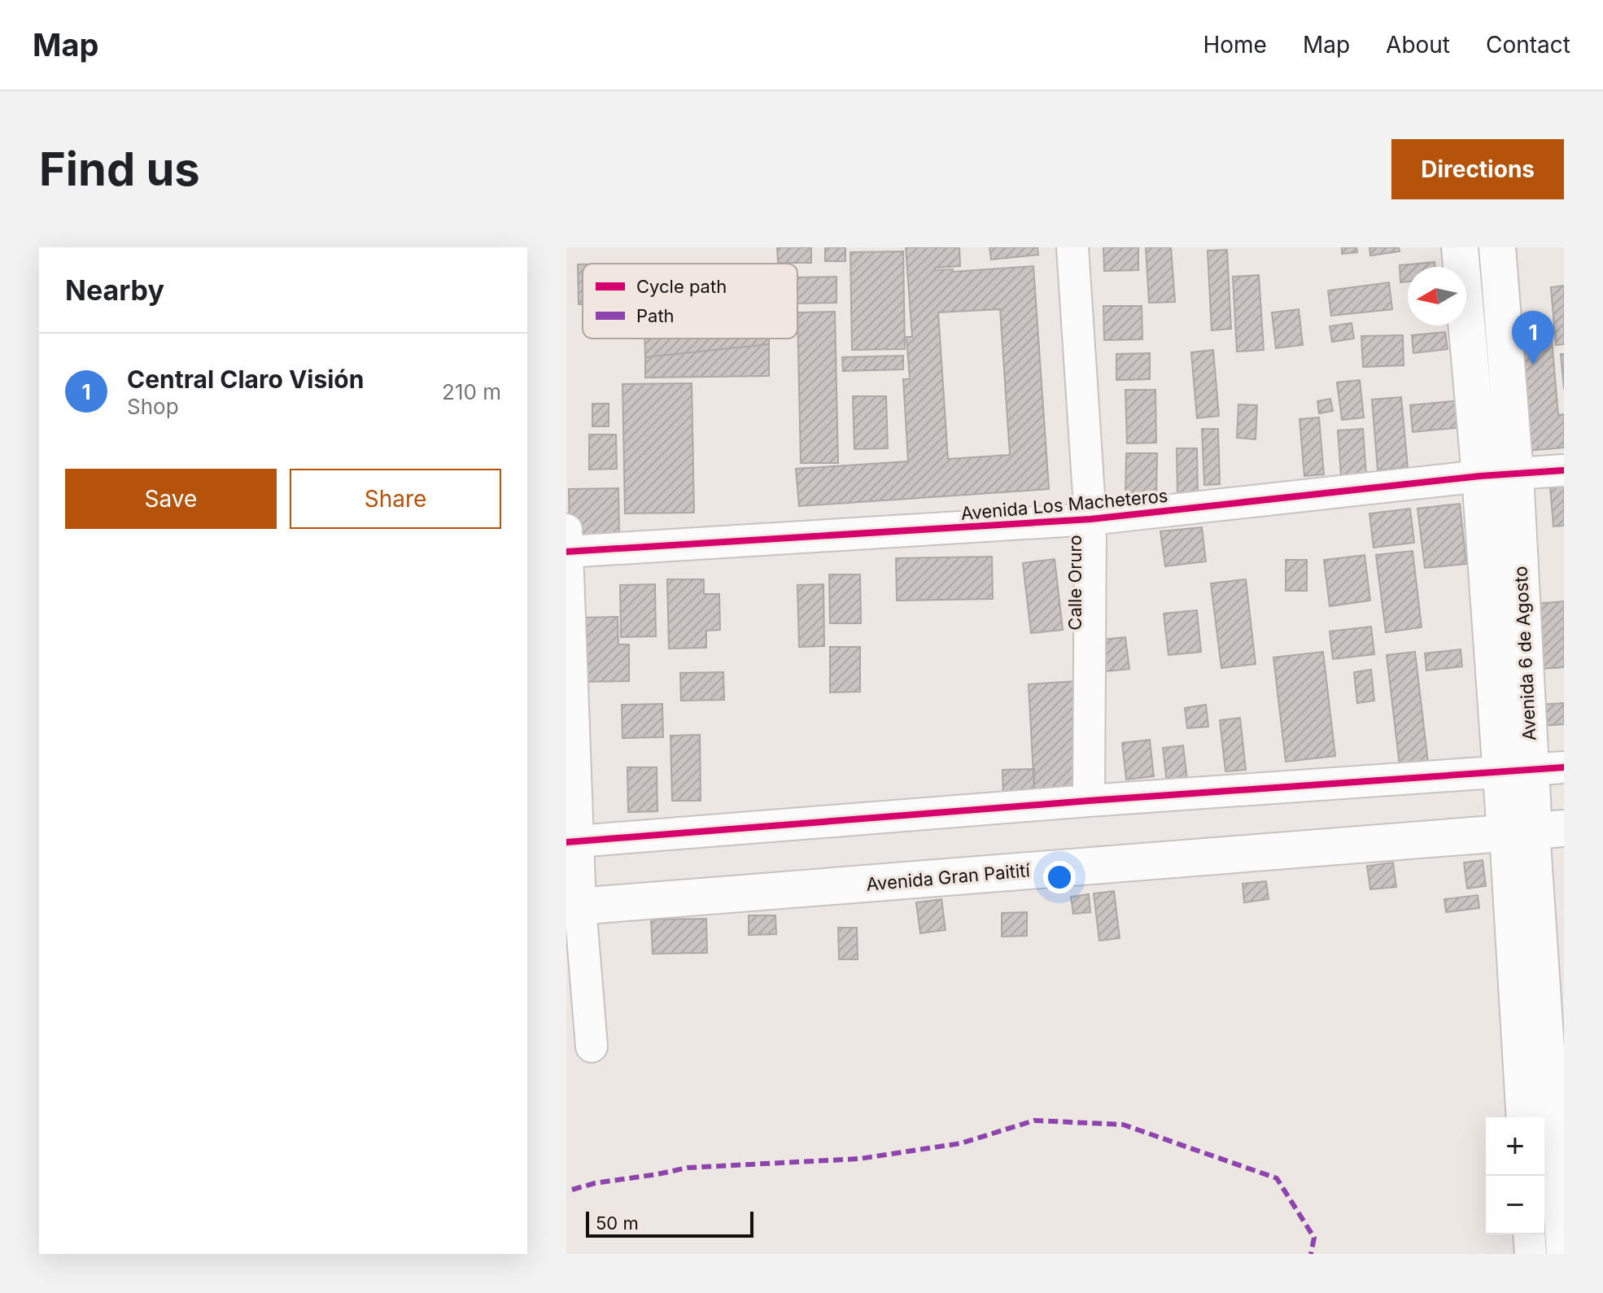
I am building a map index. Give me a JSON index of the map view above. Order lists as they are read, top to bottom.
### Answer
{
  "streets": {
    "main road": ["Avenida 6 de Agosto", "Avenida Gran Paitití"],
    "street": ["Avenida Los Macheteros", "Calle Oruro"]
  },
  "crossings": [
    ["Avenida Los Macheteros", "Calle Oruro"],
    ["Avenida Los Macheteros", "Avenida 6 de Agosto"],
    ["Avenida 6 de Agosto", "Avenida Gran Paitití"]
  ],
  "legend": ["Cycle path", "Path"],
  "scale_bar": "50 m",
  "north": "left",
  "page": {
    "header": "Map",
    "nav": [
      "Home",
      "Map",
      "About",
      "Contact"
    ],
    "buttons": [
      "Directions",
      ["Save", "Share"]
    ],
    "title": "Find us",
    "heading": "Nearby",
    "pins": "1",
    "list": [
      {
        "mark": "1",
        "name": "Central Claro Visión",
        "note": "Shop",
        "value": "210 m"
      }
    ],
    "map_buttons": ["+", "−"],
    "scale": "50 m"
  }
}
